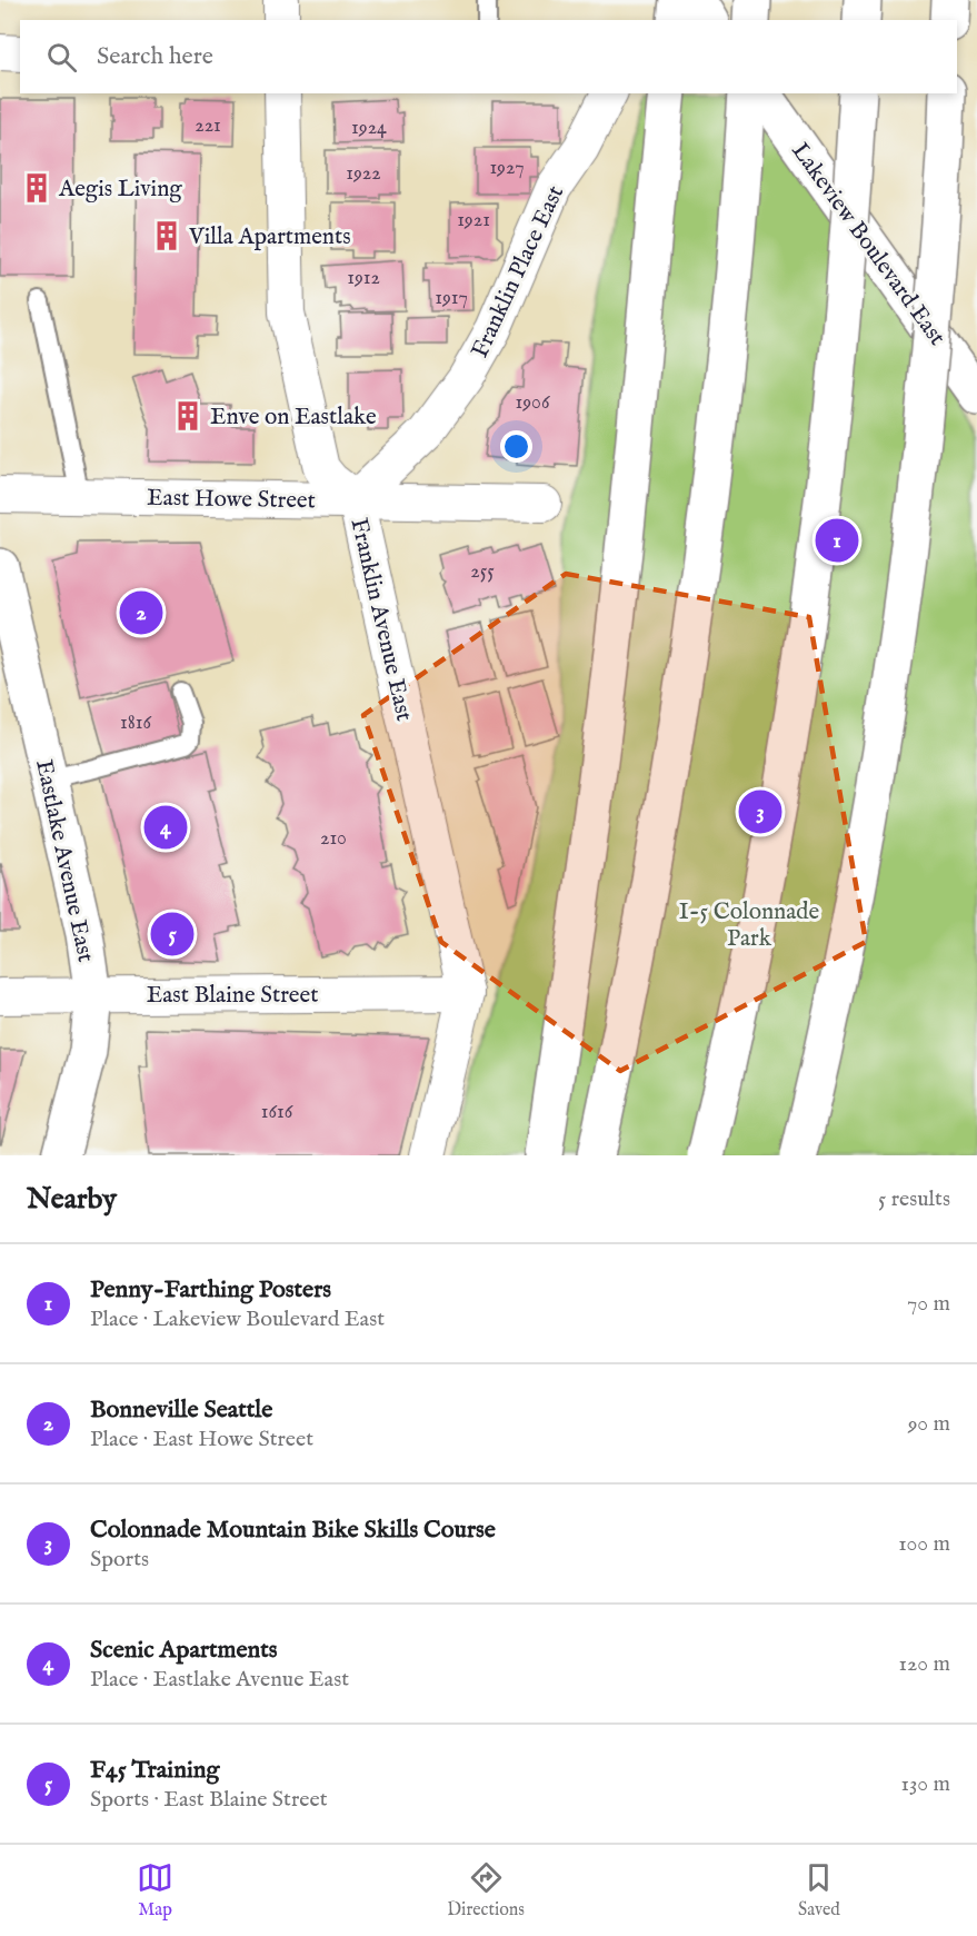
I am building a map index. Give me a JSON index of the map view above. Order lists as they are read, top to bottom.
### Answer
{
  "streets": {
    "main road": ["Lakeview Boulevard East", "Eastlake Avenue East"],
    "street": [
      "Franklin Place East",
      "East Howe Street",
      "Franklin Avenue East",
      "East Blaine Street"
    ]
  },
  "crossings": [
    ["Franklin Place East", "East Howe Street"],
    ["Franklin Place East", "Franklin Avenue East"],
    ["East Howe Street", "Franklin Avenue East"],
    ["Franklin Avenue East", "East Blaine Street"],
    ["Eastlake Avenue East", "East Blaine Street"]
  ],
  "parks": ["I-5 Colonnade Park"],
  "places": {
    "building": ["Aegis Living", "Villa Apartments", "Enve on Eastlake"]
  },
  "house_numbers": [
    "221",
    "1924",
    "1927",
    "1922",
    "1921",
    "1912",
    "1917",
    "1906",
    "255",
    "1816",
    "210",
    "1616"
  ],
  "page": {
    "search": "Search here",
    "pins": [
      "1",
      "2",
      "3",
      "4",
      "5"
    ],
    "heading": ["Nearby", "5 results"],
    "list": [
      {
        "mark": "1",
        "name": "Penny-Farthing Posters",
        "note": "Place · Lakeview Boulevard East",
        "value": "70 m"
      },
      {
        "mark": "2",
        "name": "Bonneville Seattle",
        "note": "Place · East Howe Street",
        "value": "90 m"
      },
      {
        "mark": "3",
        "name": "Colonnade Mountain Bike Skills Course",
        "note": "Sports",
        "value": "100 m"
      },
      {
        "mark": "4",
        "name": "Scenic Apartments",
        "note": "Place · Eastlake Avenue East",
        "value": "120 m"
      },
      {
        "mark": "5",
        "name": "F45 Training",
        "note": "Sports · East Blaine Street",
        "value": "130 m"
      }
    ],
    "nav": ["Map", "Directions", "Saved"]
  }
}
